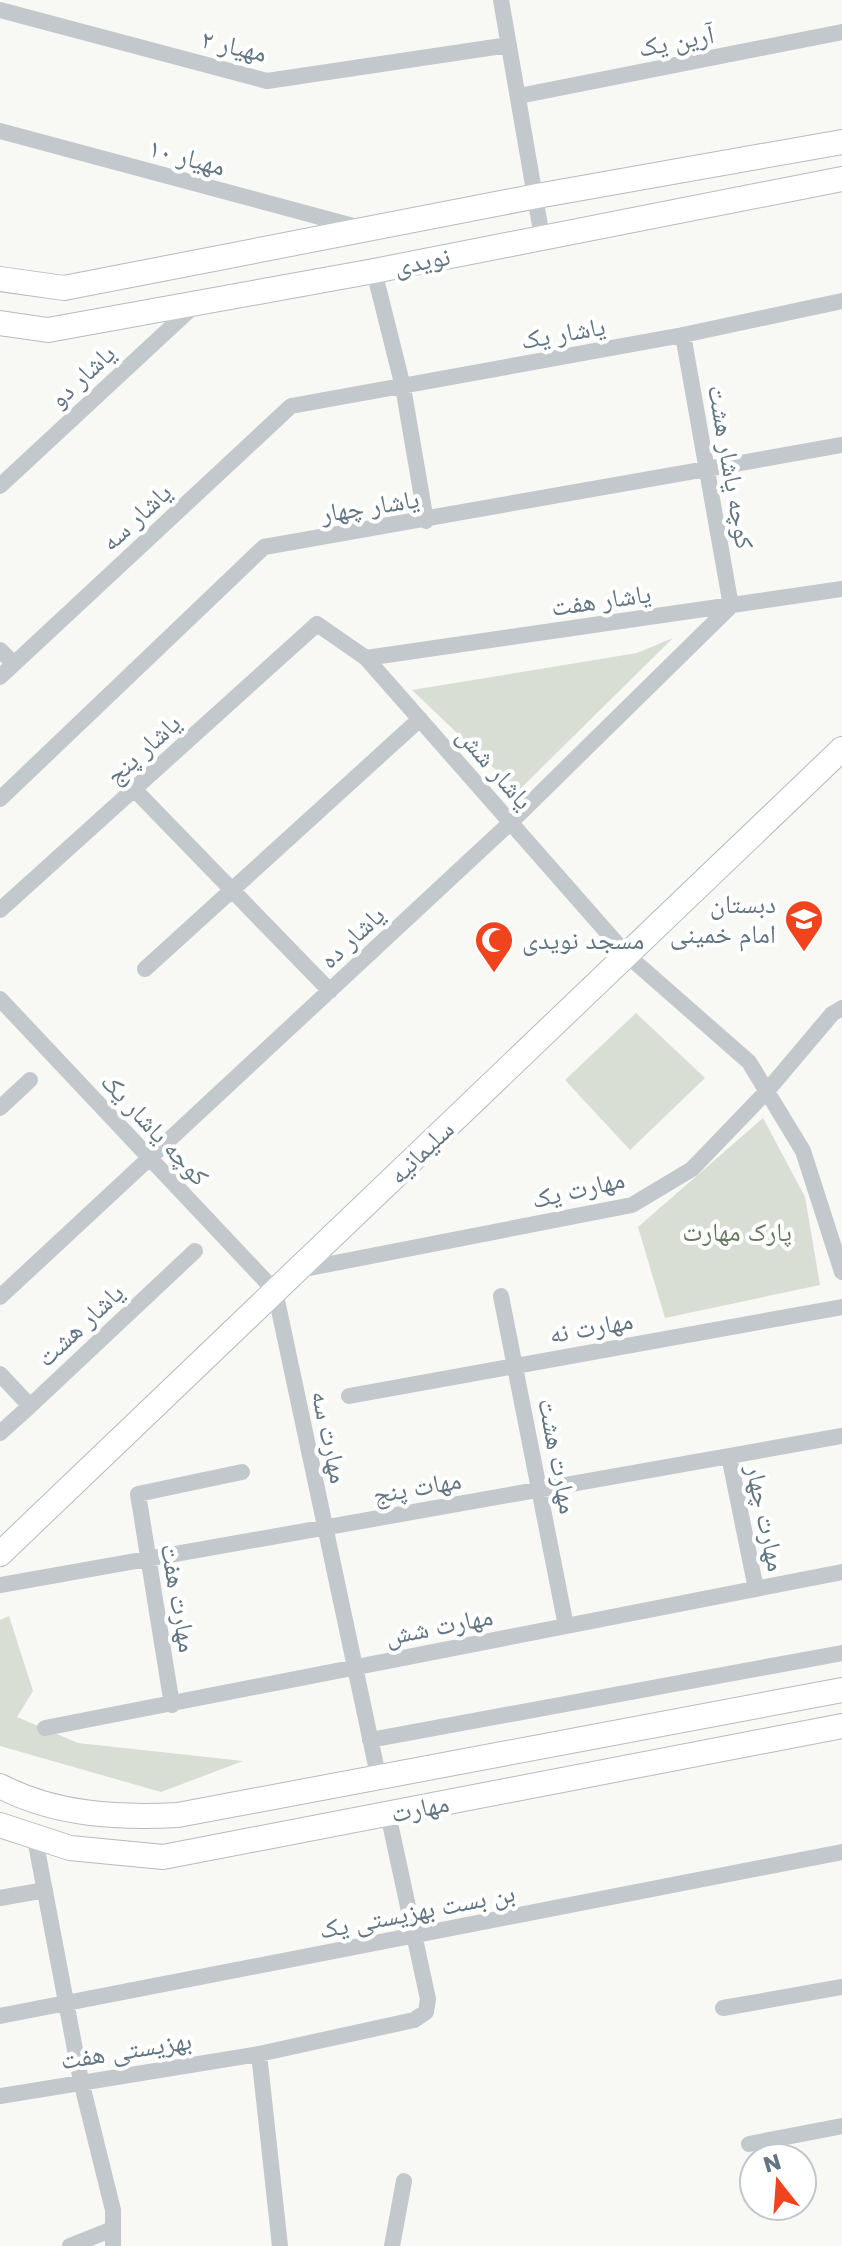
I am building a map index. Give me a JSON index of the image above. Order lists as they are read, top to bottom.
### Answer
{
  "streets": {
    "main road": ["نویدی", "سلیمانیه", "مهارت"],
    "street": [
      "آرین یک",
      "مهیار ۲",
      "مهیار ۱۰",
      "یاشار یک",
      "یاشار دو",
      "کوچه یاشار هشت",
      "یاشار چهار",
      "یاشار سه",
      "یاشار هفت",
      "یاشار پنج",
      "یاشار شش",
      "یاشار ده",
      "کوچه یاشار یک",
      "مهارت یک",
      "یاشار هشت",
      "مهارت نه",
      "مهارت سه",
      "مهارت هشت",
      "مهات پنج",
      "مهارت چهار",
      "مهارت هفت",
      "مهارت شش",
      "بن بست بهزیستی یک",
      "بهزیستی هفت"
    ]
  },
  "crossings": [
    ["مهیار ۱۰", "نویدی"],
    ["نویدی", "یاشار دو"],
    ["یاشار یک", "کوچه یاشار هشت"],
    ["یاشار یک", "یاشار سه"],
    ["کوچه یاشار هشت", "یاشار چهار"],
    ["کوچه یاشار هشت", "یاشار هفت"],
    ["کوچه یاشار هشت", "یاشار ده"],
    ["یاشار هفت", "یاشار شش"],
    ["یاشار هفت", "یاشار ده"],
    ["یاشار پنج", "یاشار شش"],
    ["یاشار شش", "یاشار ده"],
    ["یاشار شش", "سلیمانیه"],
    ["یاشار شش", "مهارت یک"],
    ["یاشار ده", "کوچه یاشار یک"],
    ["کوچه یاشار یک", "سلیمانیه"],
    ["کوچه یاشار یک", "مهارت سه"],
    ["سلیمانیه", "مهارت یک"],
    ["سلیمانیه", "مهارت سه"],
    ["مهارت نه", "مهارت هشت"],
    ["مهارت سه", "مهات پنج"],
    ["مهارت سه", "مهارت شش"],
    ["مهارت سه", "مهارت"],
    ["مهارت هشت", "مهات پنج"],
    ["مهارت هشت", "مهارت شش"],
    ["مهات پنج", "مهارت چهار"],
    ["مهات پنج", "مهارت هفت"],
    ["مهارت چهار", "مهارت شش"],
    ["مهارت هفت", "مهارت شش"],
    ["بن بست بهزیستی یک", "بهزیستی هفت"]
  ],
  "parks": ["پارک مهارت"],
  "places": {
    "school or university": ["دبستان امام خمینی"],
    "mosque": ["مسجد نویدی"]
  },
  "north": "top"
}
